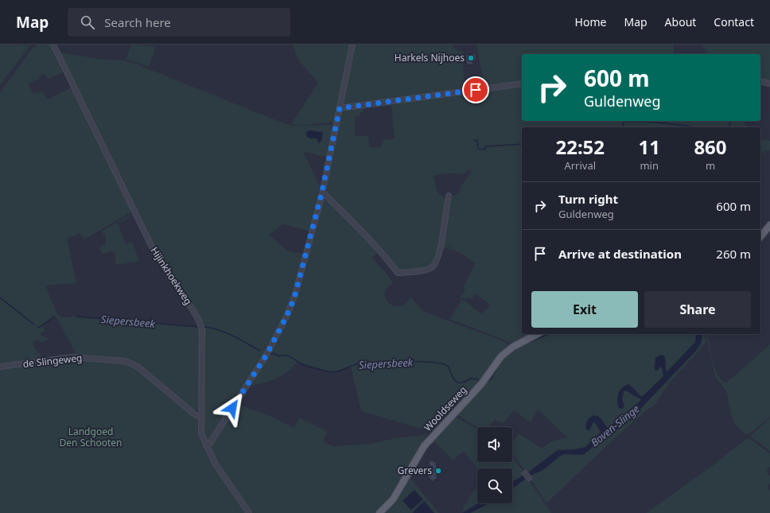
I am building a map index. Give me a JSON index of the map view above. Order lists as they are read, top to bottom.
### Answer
{
  "streets": {
    "main road": ["Wooldseweg"],
    "street": ["Hijinkhoekweg", "de Slingeweg"]
  },
  "crossings": [
    ["Hijinkhoekweg", "de Slingeweg"]
  ],
  "water": ["Siepersbeek", "Boven-Slinge"],
  "parks": ["Landgoed Den Schooten"],
  "places": ["Harkels Nijhoes", "Grevers"],
  "page": {
    "header": "Map",
    "search": "Search here",
    "nav": [
      "Home",
      "Map",
      "About",
      "Contact"
    ],
    "turn": ["600 m", "Guldenweg"],
    "eta": [
      "22:52",
      "Arrival",
      "11",
      "min",
      "860",
      "m"
    ],
    "list": [
      {
        "name": "Turn right",
        "note": "Guldenweg",
        "value": "600 m"
      },
      {
        "name": "Arrive at destination",
        "value": "260 m"
      }
    ],
    "buttons": ["Exit", "Share"]
  }
}
